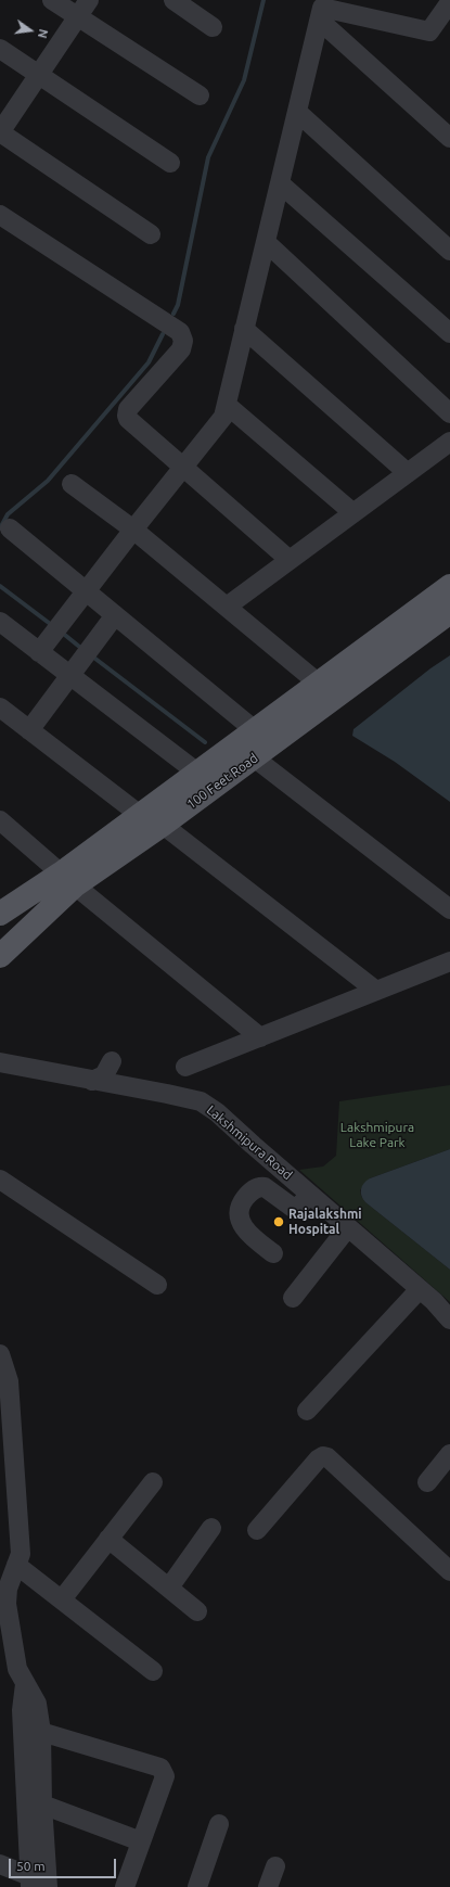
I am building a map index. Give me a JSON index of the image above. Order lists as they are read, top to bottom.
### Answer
{
  "streets": {
    "main road": ["100 Feet Road"],
    "street": ["Lakshmipura Road"]
  },
  "parks": ["Lakshmipura Lake Park"],
  "places": ["Rajalakshmi Hospital"],
  "scale_bar": "50 m",
  "north": "right"
}
